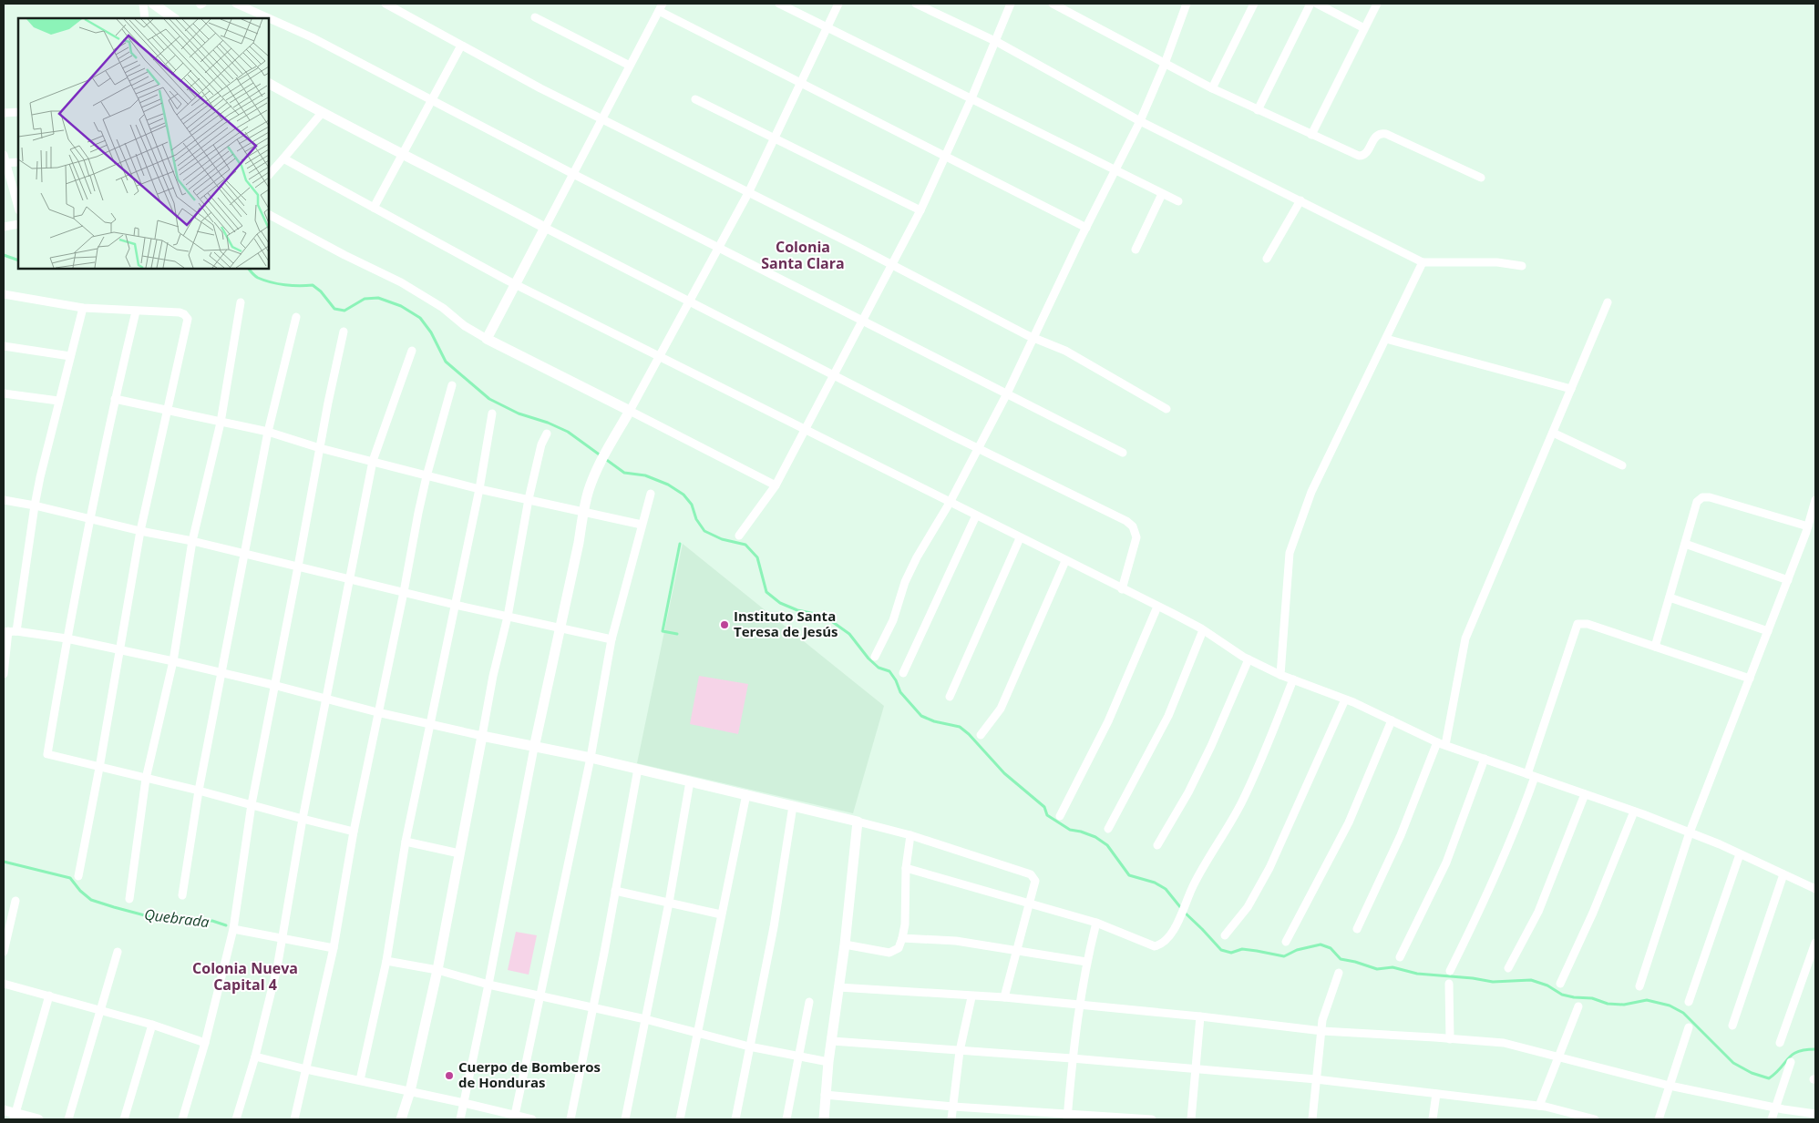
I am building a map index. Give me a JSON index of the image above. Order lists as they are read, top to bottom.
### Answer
{
  "districts": ["Colonia Santa Clara", "Colonia Nueva Capital 4"],
  "water": ["Quebrada"],
  "places": ["Instituto Santa Teresa de Jesús", "Cuerpo de Bomberos de Honduras"]
}
